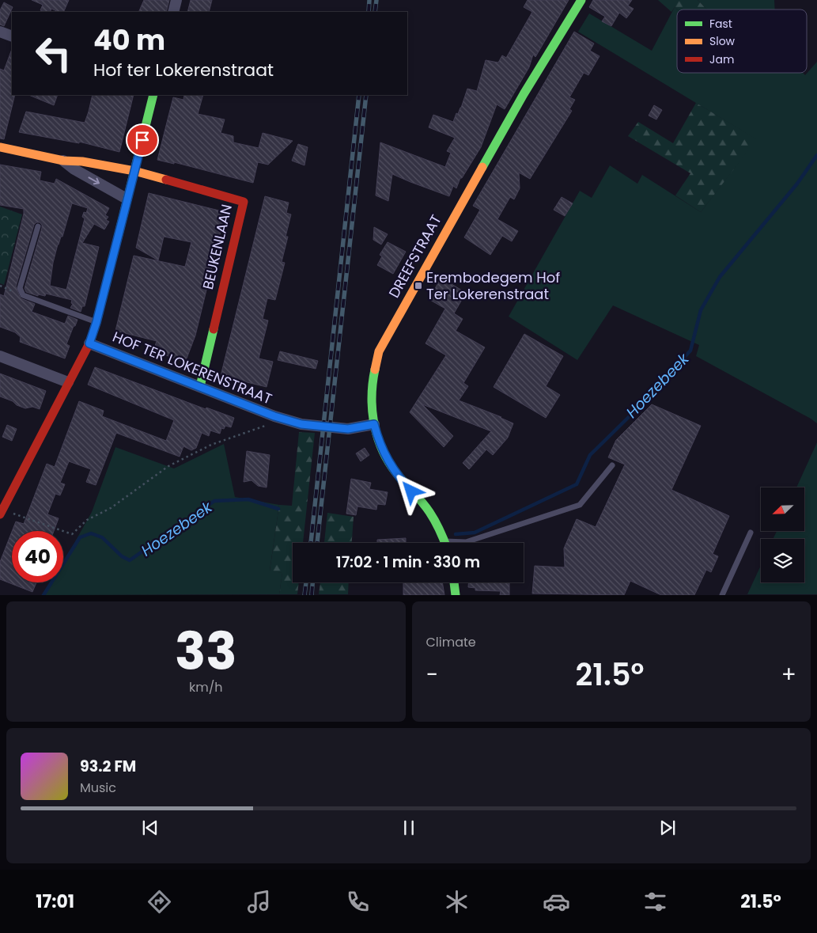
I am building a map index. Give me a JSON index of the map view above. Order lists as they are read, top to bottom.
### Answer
{
  "streets": {
    "street": ["BEUKENLAAN", "DREEFSTRAAT", "HOF TER LOKERENSTRAAT"]
  },
  "crossings": [
    ["BEUKENLAAN", "HOF TER LOKERENSTRAAT"],
    ["DREEFSTRAAT", "HOF TER LOKERENSTRAAT"]
  ],
  "water": ["Hoezebeek"],
  "places": {
    "transit": ["Erembodegem Hof Ter Lokerenstraat"]
  },
  "legend": ["Fast", "Slow", "Jam"],
  "north": "bottom left",
  "page": {
    "turn": ["40 m", "Hof ter Lokerenstraat"],
    "limit": "40",
    "trip": "17:02 · 1 min · 330 m",
    "tile": [
      ["33", "km/h"],
      "Climate"
    ],
    "heat": ["−", "21.5°", "+"],
    "song": ["93.2 FM", "Music"],
    "tabs": ["17:01", "21.5°"]
  }
}
